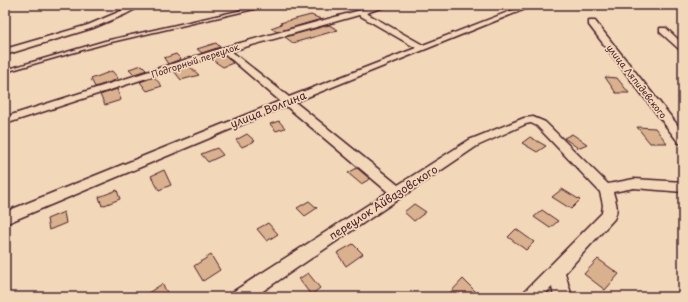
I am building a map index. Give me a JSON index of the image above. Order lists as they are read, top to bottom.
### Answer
{
  "streets": {
    "street": [
      "Подгорный переулок",
      "улица Ляпидевского",
      "улица Волгина",
      "переулок Айвазовского"
    ]
  }
}
